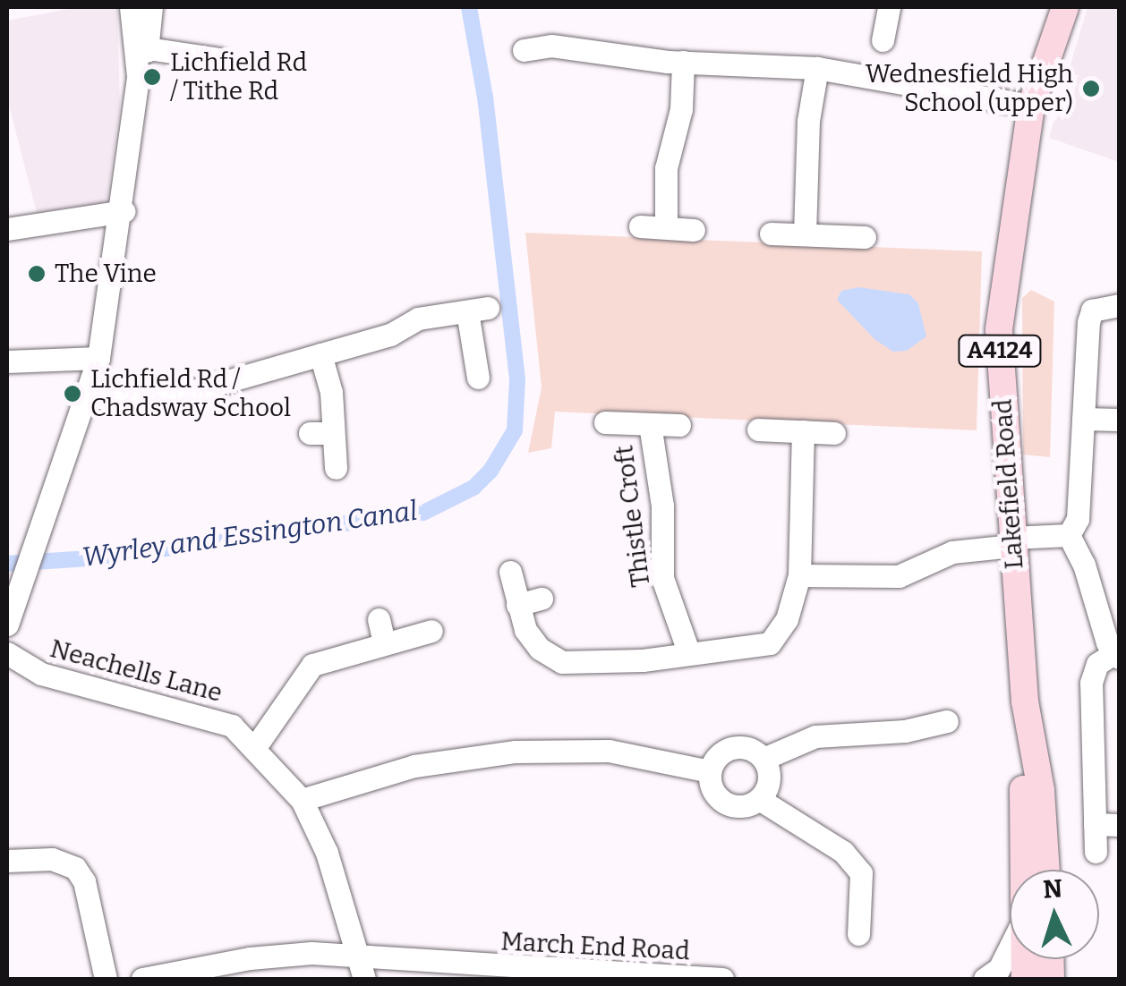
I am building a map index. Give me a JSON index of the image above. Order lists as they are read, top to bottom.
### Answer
{
  "streets": {
    "main road": ["A4124", "Lakefield Road"],
    "street": ["Thistle Croft", "Neachells Lane", "March End Road"]
  },
  "crossings": [
    ["A4124", "Lakefield Road"],
    ["Neachells Lane", "March End Road"]
  ],
  "water": ["Wyrley and Essington Canal"],
  "places": [
    "Lichfield Rd / Tithe Rd",
    "Wednesfield High School (upper)",
    "The Vine",
    "Lichfield Rd / Chadsway School"
  ],
  "north": "top"
}
